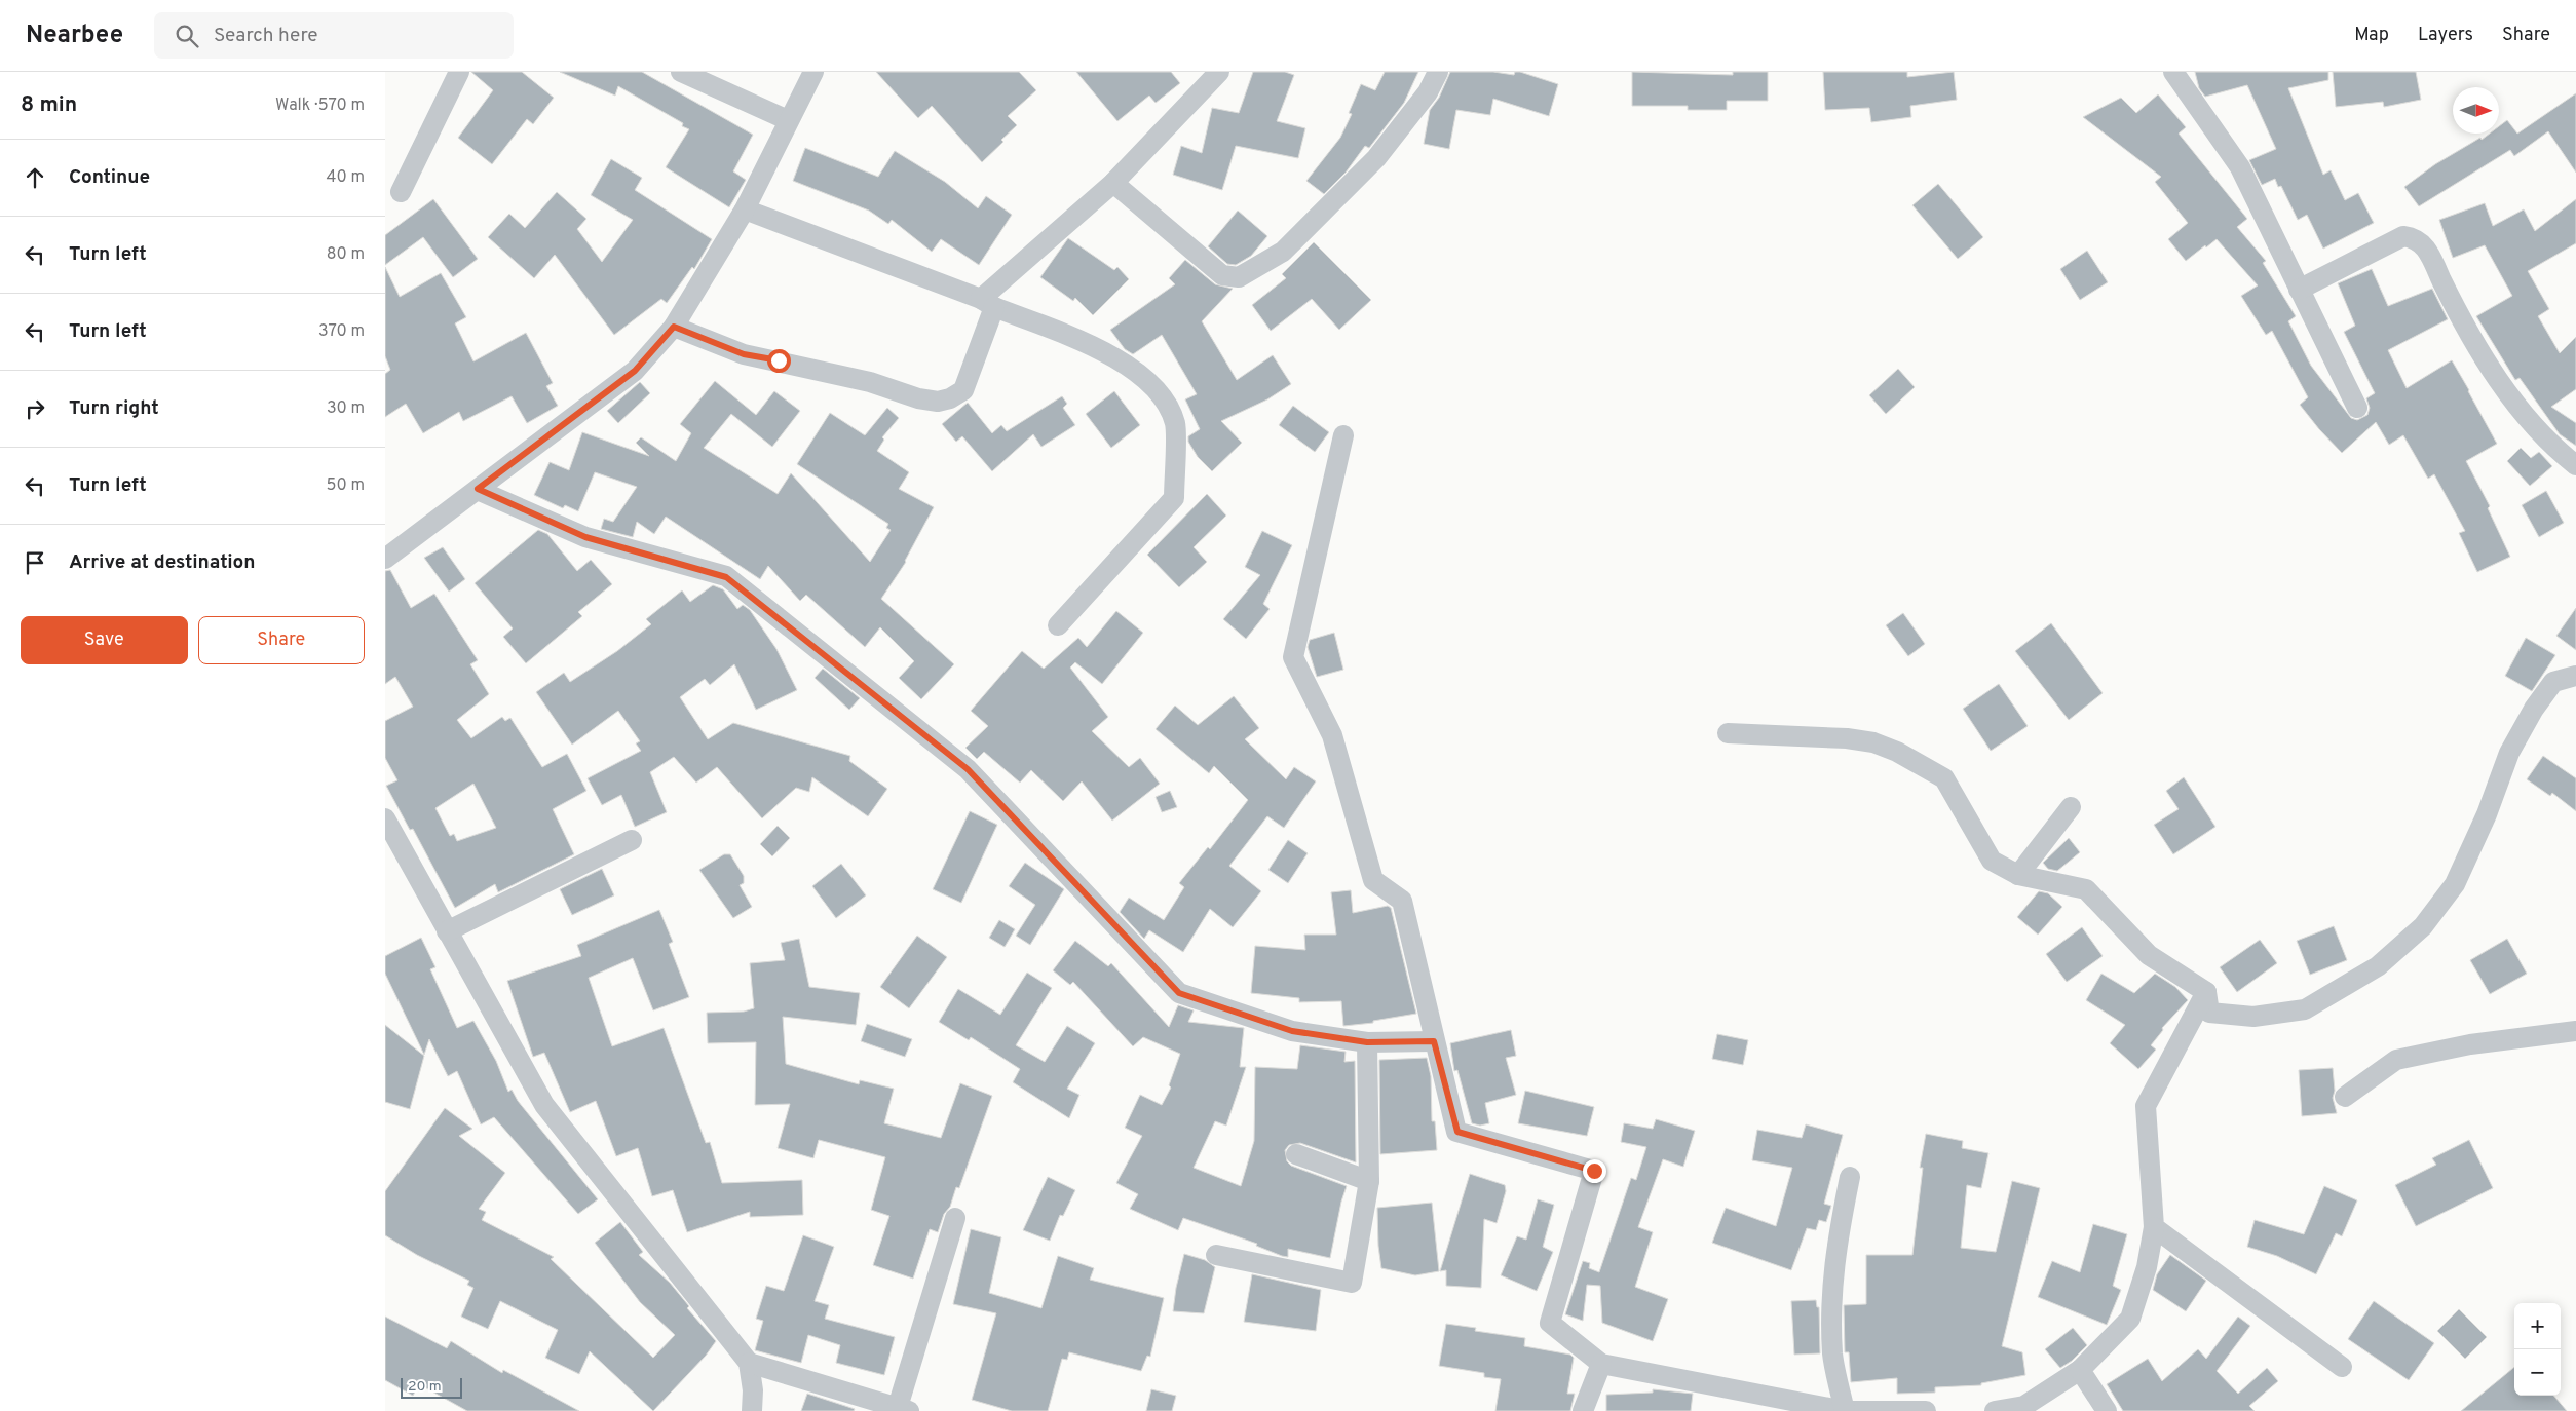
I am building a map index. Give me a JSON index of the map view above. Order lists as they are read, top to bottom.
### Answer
{
  "scale_bar": "20 m",
  "north": "right",
  "page": {
    "header": "Nearbee",
    "search": "Search here",
    "nav": ["Map", "Layers", "Share"],
    "heading": ["8 min", "Walk · 570 m"],
    "list": [
      ["Continue", "40 m"],
      ["Turn left", "80 m"],
      ["Turn left", "370 m"],
      ["Turn right", "30 m"],
      ["Turn left", "50 m"],
      "Arrive at destination"
    ],
    "buttons": ["Save", "Share"],
    "map_buttons": ["+", "−"],
    "scale": "20 m"
  }
}
